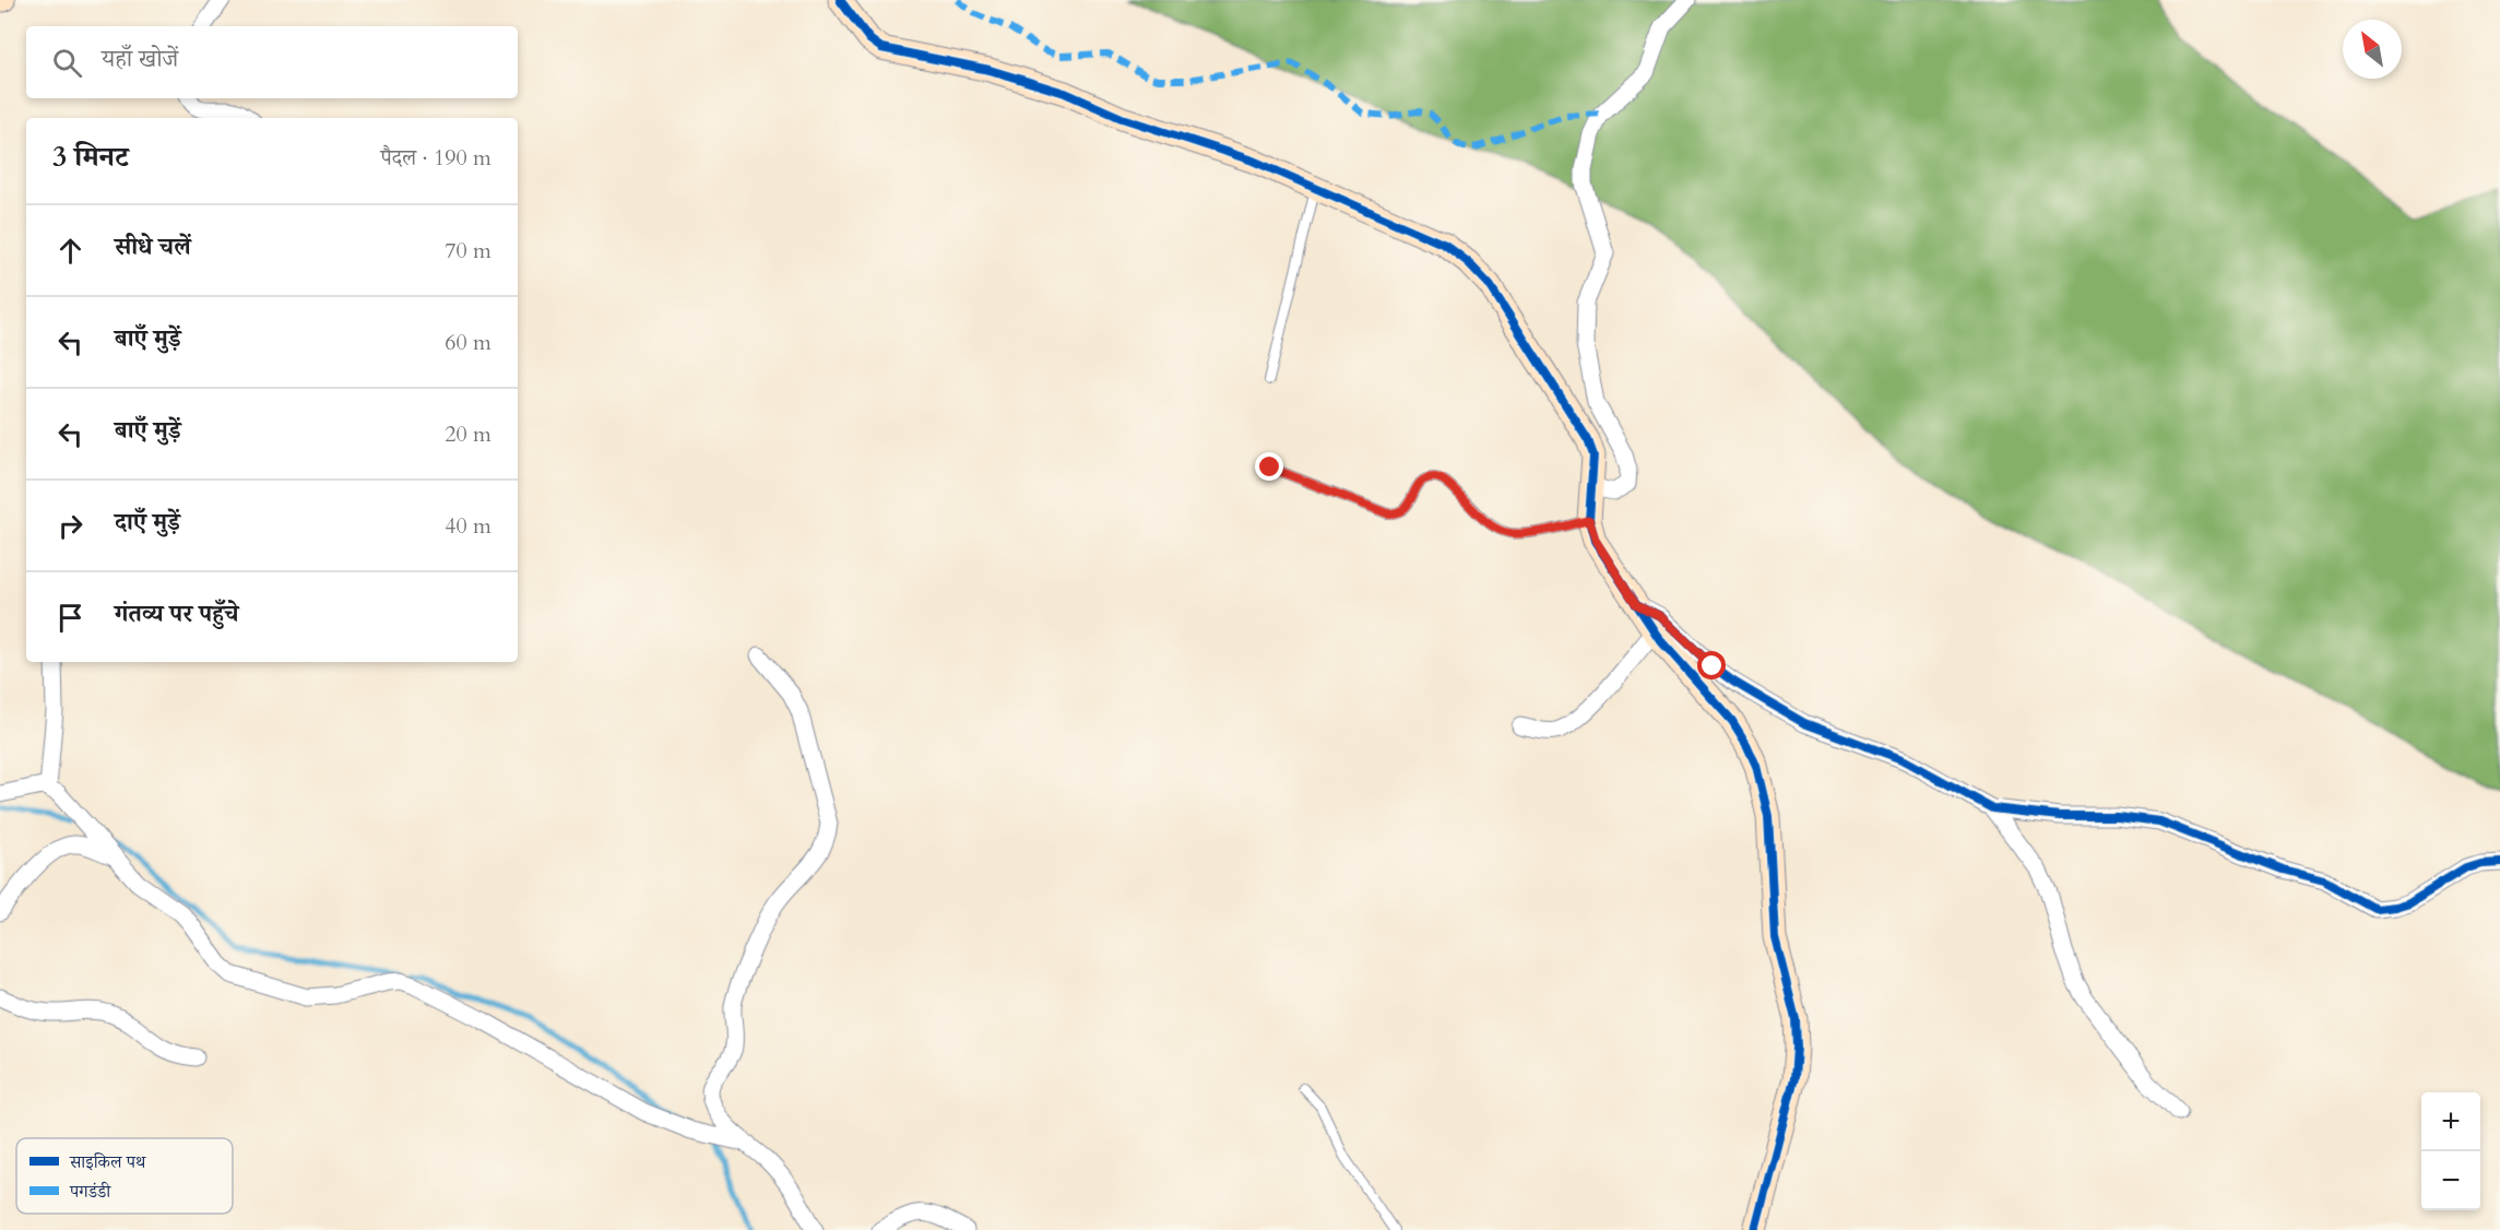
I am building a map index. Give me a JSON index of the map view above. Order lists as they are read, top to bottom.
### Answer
{
  "legend": ["साइकिल पथ", "पगडंडी"],
  "north": "top left",
  "page": {
    "search": "यहाँ खोजें",
    "heading": ["3 मिनट", "पैदल · 190 m"],
    "list": [
      ["सीधे चलें", "70 m"],
      ["बाएँ मुड़ें", "60 m"],
      ["बाएँ मुड़ें", "20 m"],
      ["दाएँ मुड़ें", "40 m"],
      "गंतव्य पर पहुँचे"
    ],
    "map_buttons": ["+", "−"]
  }
}
